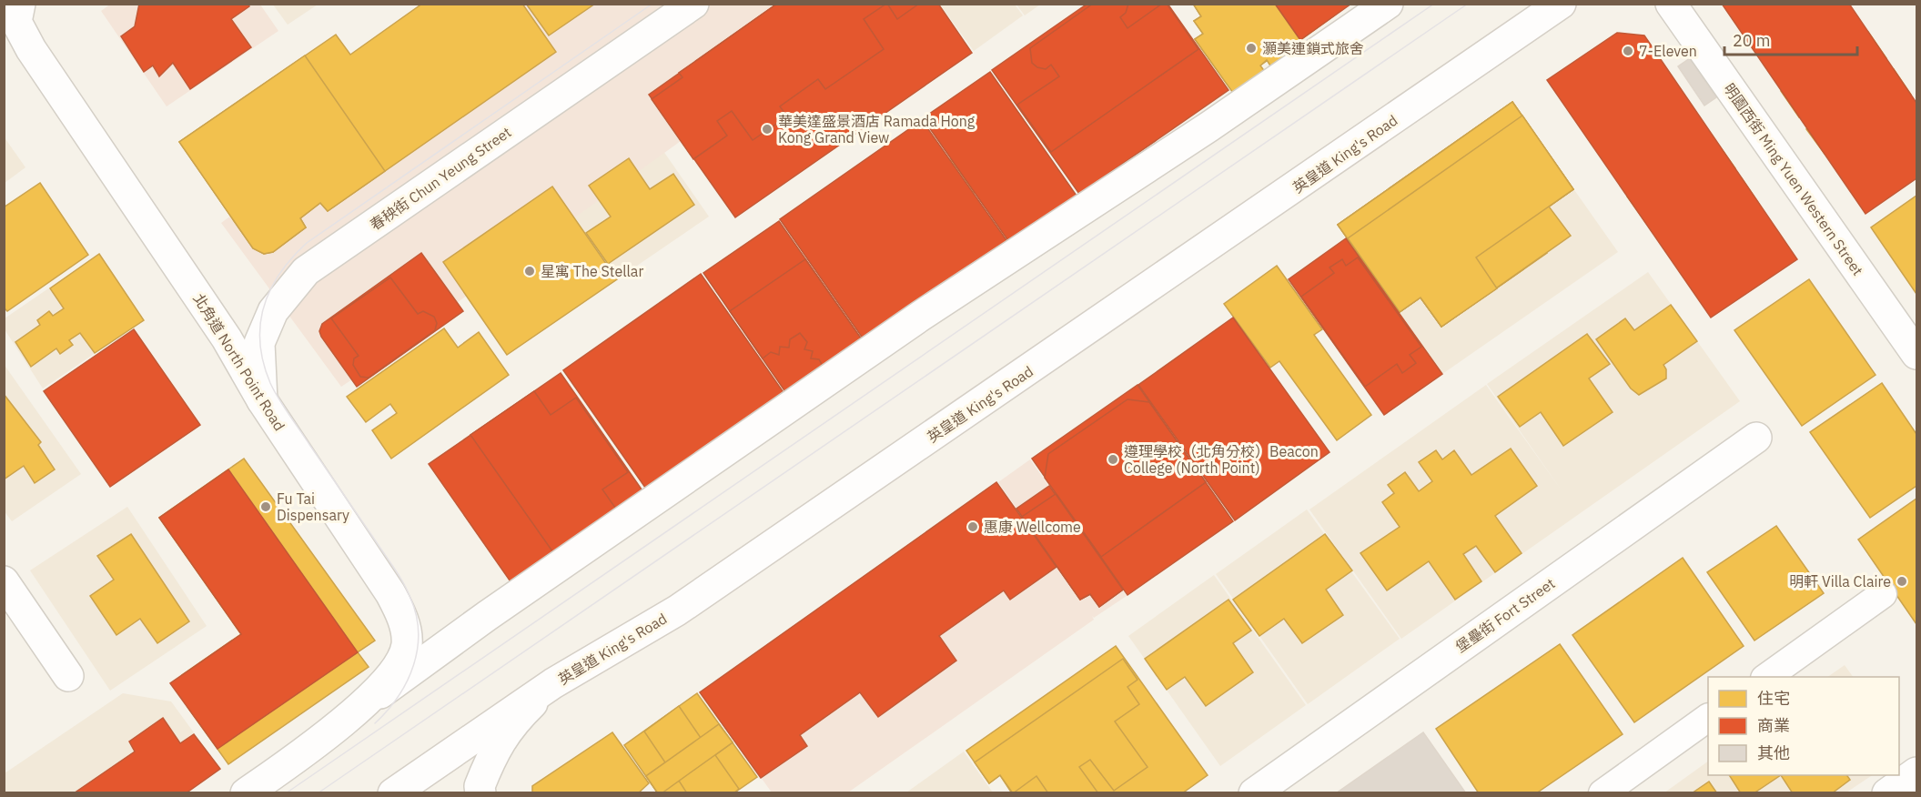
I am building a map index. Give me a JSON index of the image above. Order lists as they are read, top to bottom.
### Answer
{
  "streets": {
    "street": [
      "英皇道 King's Road",
      "春秧街 Chun Yeung Street",
      "明園西街 Ming Yuen Western Street",
      "北角道 North Point Road",
      "堡壘街 Fort Street"
    ]
  },
  "crossings": [
    ["春秧街 Chun Yeung Street", "北角道 North Point Road"]
  ],
  "places": [
    "灝美連鎖式旅舍",
    "7-Eleven",
    "華美達盛景酒店 Ramada Hong Kong Grand View",
    "星寓 The Stellar",
    "遵理學校（北角分校）Beacon College (North Point)",
    "Fu Tai Dispensary",
    "惠康 Wellcome",
    "明軒 Villa Claire"
  ],
  "legend": ["住宅", "商業", "其他"],
  "scale_bar": "20 m"
}
